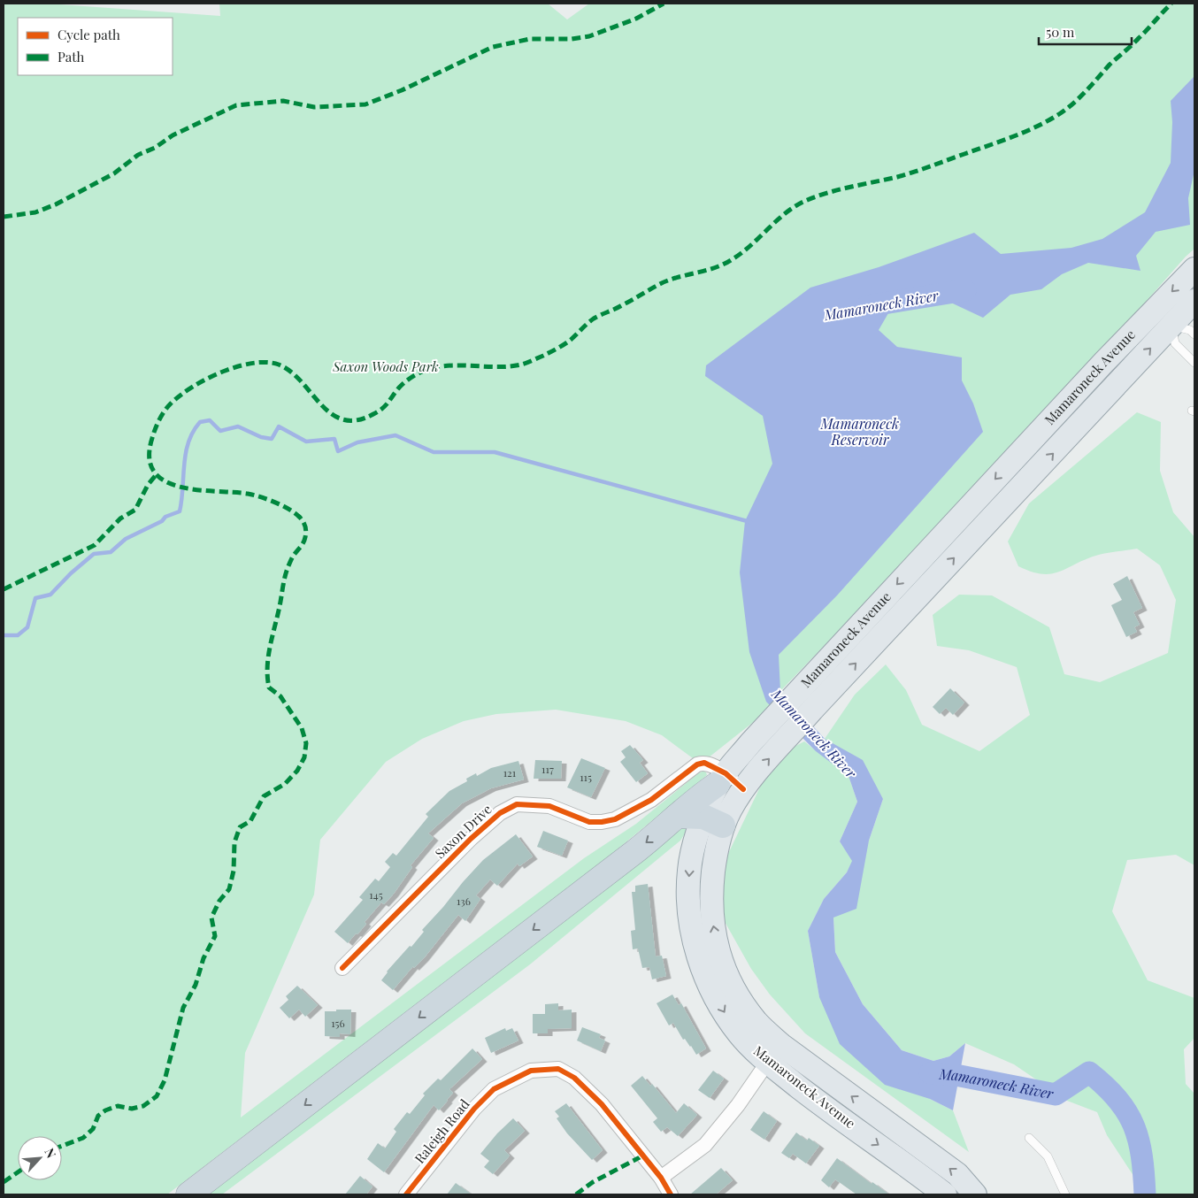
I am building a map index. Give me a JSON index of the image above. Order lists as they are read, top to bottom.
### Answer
{
  "streets": {
    "main road": ["Mamaroneck Avenue"],
    "street": ["Saxon Drive", "Raleigh Road"]
  },
  "crossings": [
    ["Mamaroneck Avenue", "Saxon Drive"]
  ],
  "water": ["Mamaroneck River", "Mamaroneck Reservoir"],
  "parks": ["Saxon Woods Park"],
  "house_numbers": [
    "117",
    "121",
    "115",
    "145",
    "136",
    "156"
  ],
  "legend": ["Cycle path", "Path"],
  "scale_bar": "50 m",
  "north": "top right"
}
